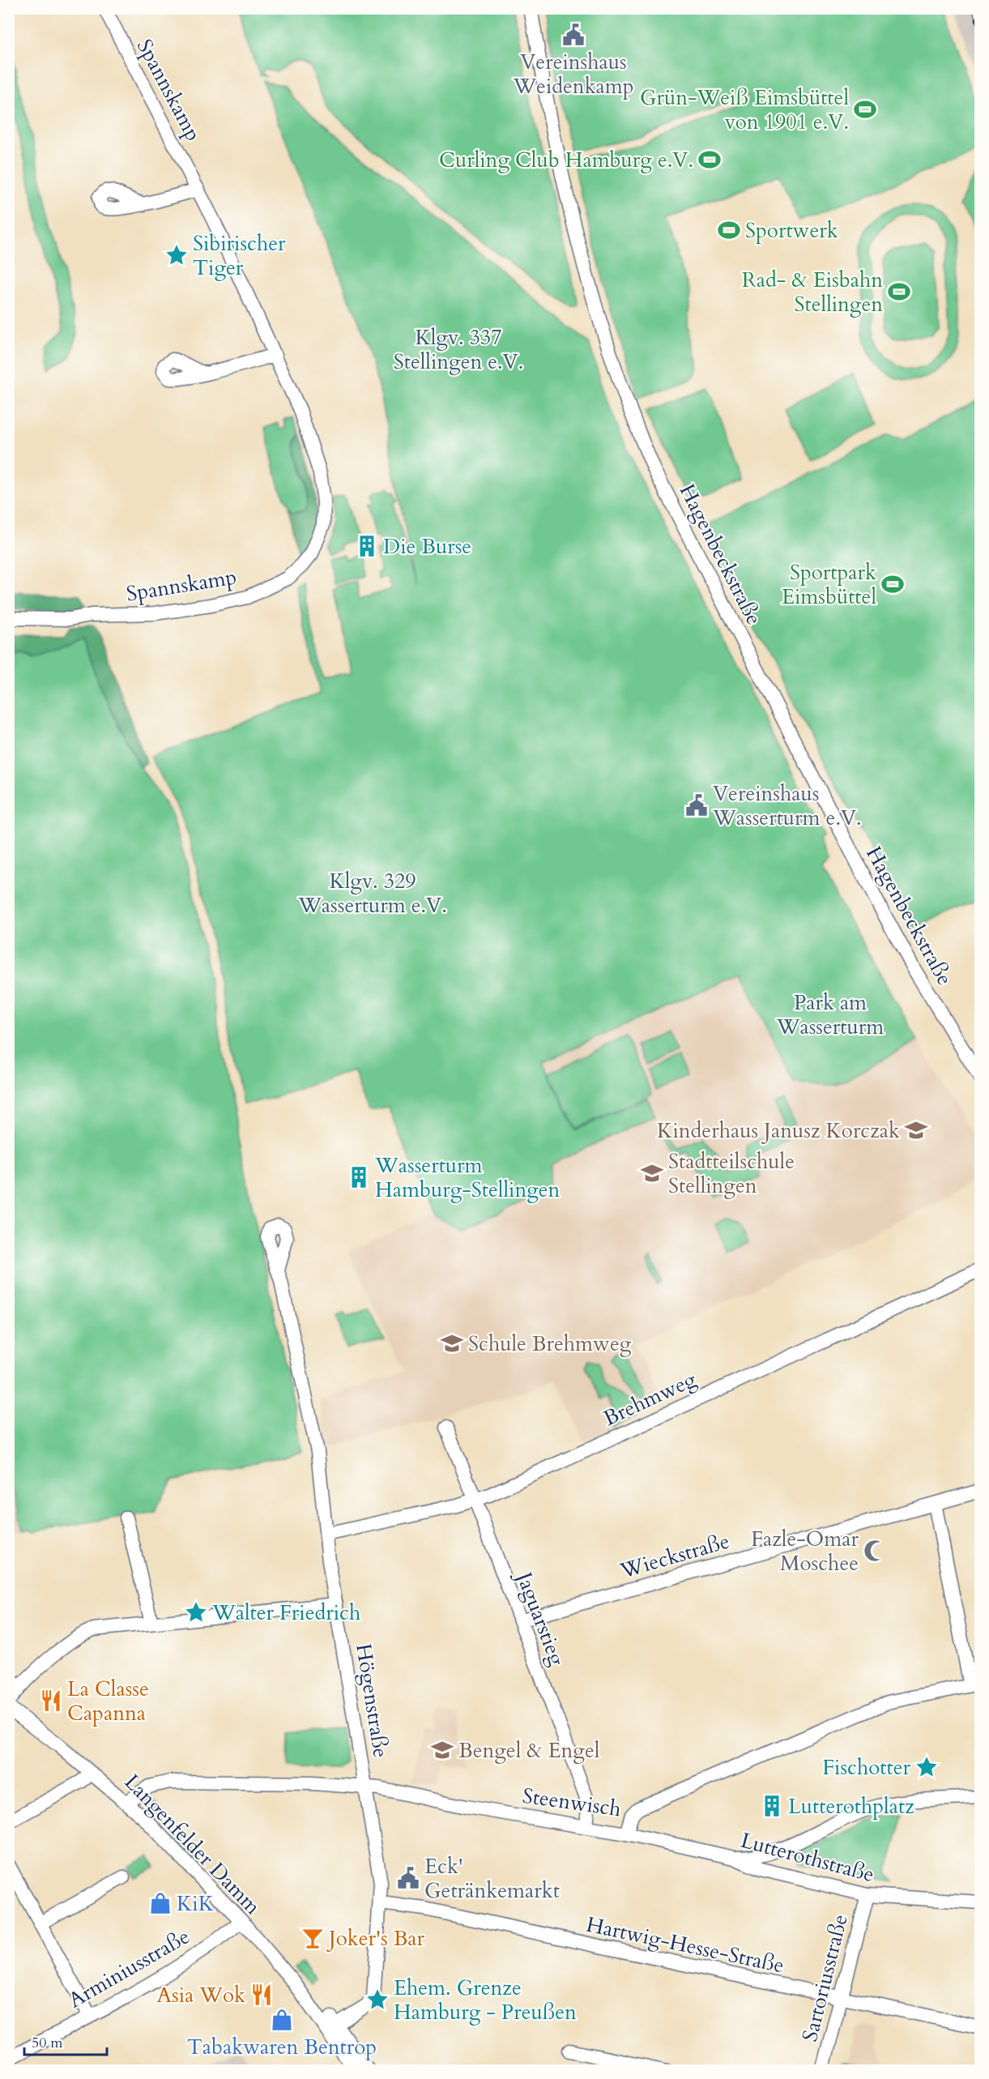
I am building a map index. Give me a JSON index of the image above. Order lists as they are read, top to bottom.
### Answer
{
  "streets": {
    "street": [
      "Spannskamp",
      "Hagenbeckstraße",
      "Brehmweg",
      "Wieckstraße",
      "Jaguarstieg",
      "Högenstraße",
      "Steenwisch",
      "Langenfelder Damm",
      "Lutterothstraße",
      "Hartwig-Hesse-Straße",
      "Arminiusstraße",
      "Sartoriusstraße"
    ]
  },
  "crossings": [
    ["Brehmweg", "Jaguarstieg"],
    ["Brehmweg", "Högenstraße"],
    ["Wieckstraße", "Jaguarstieg"],
    ["Jaguarstieg", "Steenwisch"],
    ["Högenstraße", "Steenwisch"],
    ["Högenstraße", "Langenfelder Damm"],
    ["Högenstraße", "Hartwig-Hesse-Straße"],
    ["Steenwisch", "Langenfelder Damm"],
    ["Steenwisch", "Lutterothstraße"],
    ["Langenfelder Damm", "Arminiusstraße"],
    ["Lutterothstraße", "Sartoriusstraße"],
    ["Hartwig-Hesse-Straße", "Sartoriusstraße"]
  ],
  "parks": ["Klgv. 337 Stellingen e.V.", "Klgv. 329 Wasserturm e.V.", "Park am Wasserturm"],
  "places": {
    "public building": ["Vereinshaus Weidenkamp", "Vereinshaus Wasserturm e.V.", "Eck' Getränkemarkt"],
    "sports": [
      "Grün-Weiß Eimsbüttel von 1901 e.V.",
      "Curling Club Hamburg e.V.",
      "Sportwerk",
      "Rad- & Eisbahn Stellingen",
      "Sportpark Eimsbüttel"
    ],
    "place": [
      "Sibirischer Tiger",
      "Walter Friedrich",
      "Fischotter",
      "Ehem. Grenze Hamburg - Preußen"
    ],
    "building": ["Die Burse", "Wasserturm Hamburg-Stellingen", "Lutterothplatz"],
    "school or university": [
      "Kinderhaus Janusz Korczak",
      "Stadtteilschule Stellingen",
      "Schule Brehmweg",
      "Bengel & Engel"
    ],
    "mosque": ["Fazle-Omar Moschee"],
    "restaurant": ["La Classe Capanna", "Asia Wok"],
    "shop": ["KiK", "Tabakwaren Bentrop"],
    "bar": ["Joker's Bar"]
  },
  "scale_bar": "50 m"
}
